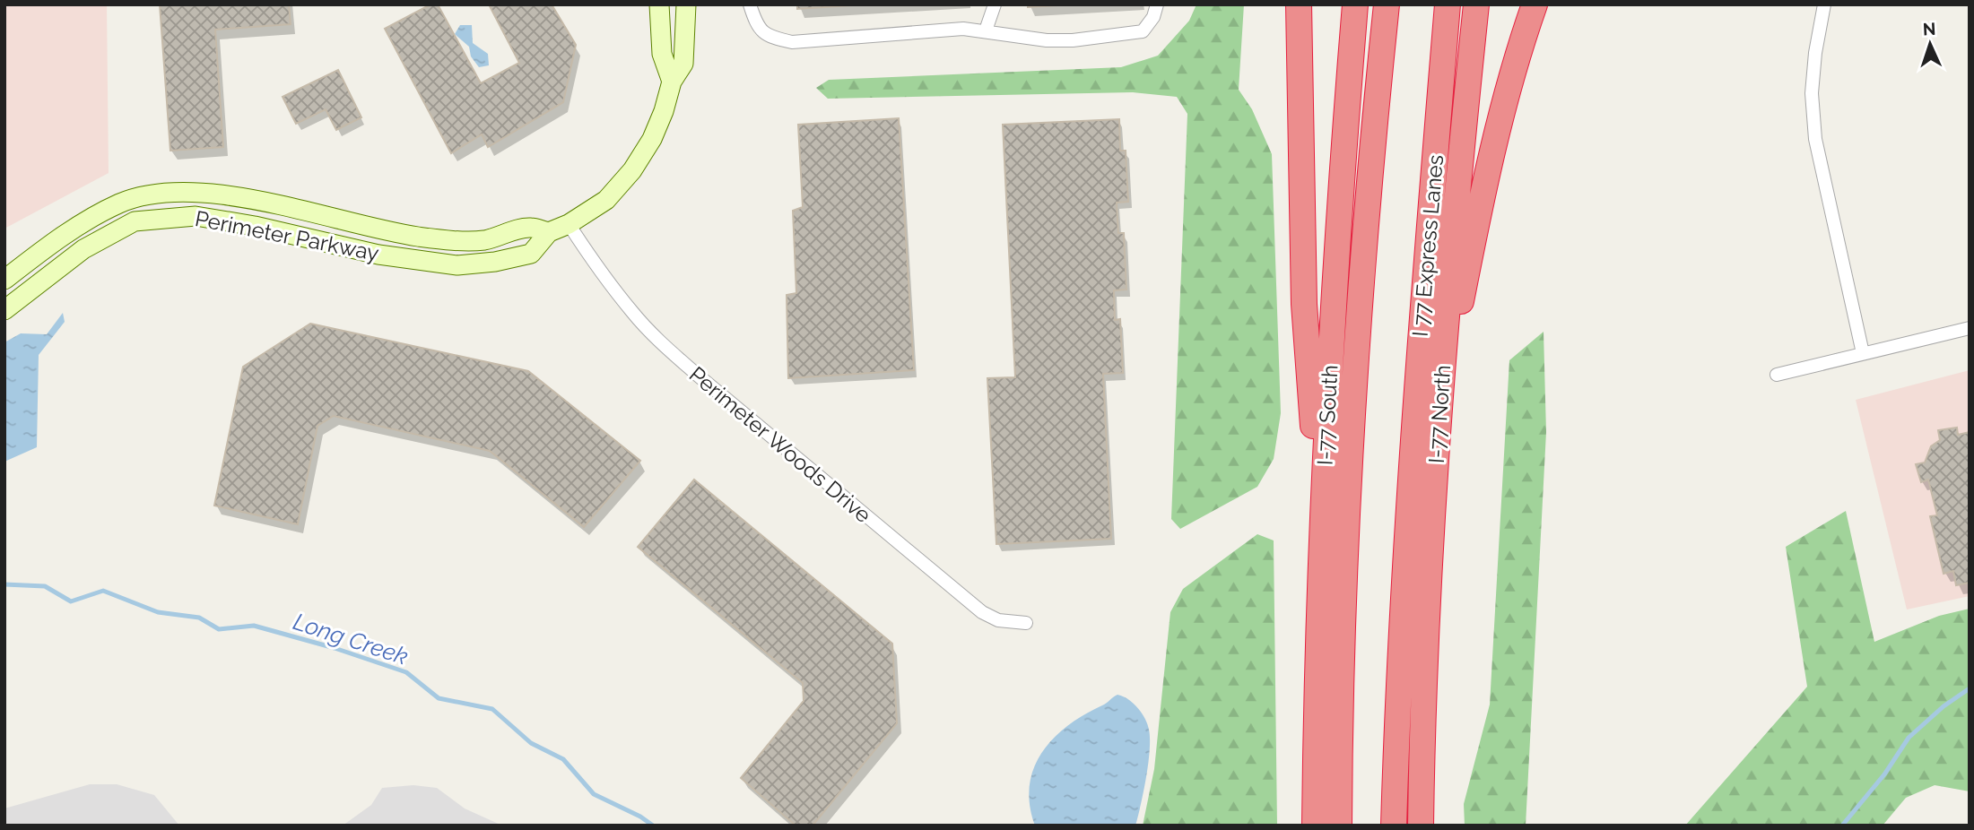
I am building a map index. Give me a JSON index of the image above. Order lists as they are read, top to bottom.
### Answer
{
  "streets": {
    "highway": ["I 77 Express Lanes", "I-77 North", "I-77 South"],
    "street": ["Perimeter Parkway", "Perimeter Woods Drive"]
  },
  "crossings": [
    ["Perimeter Parkway", "Perimeter Woods Drive"]
  ],
  "water": ["Long Creek"],
  "north": "top"
}
